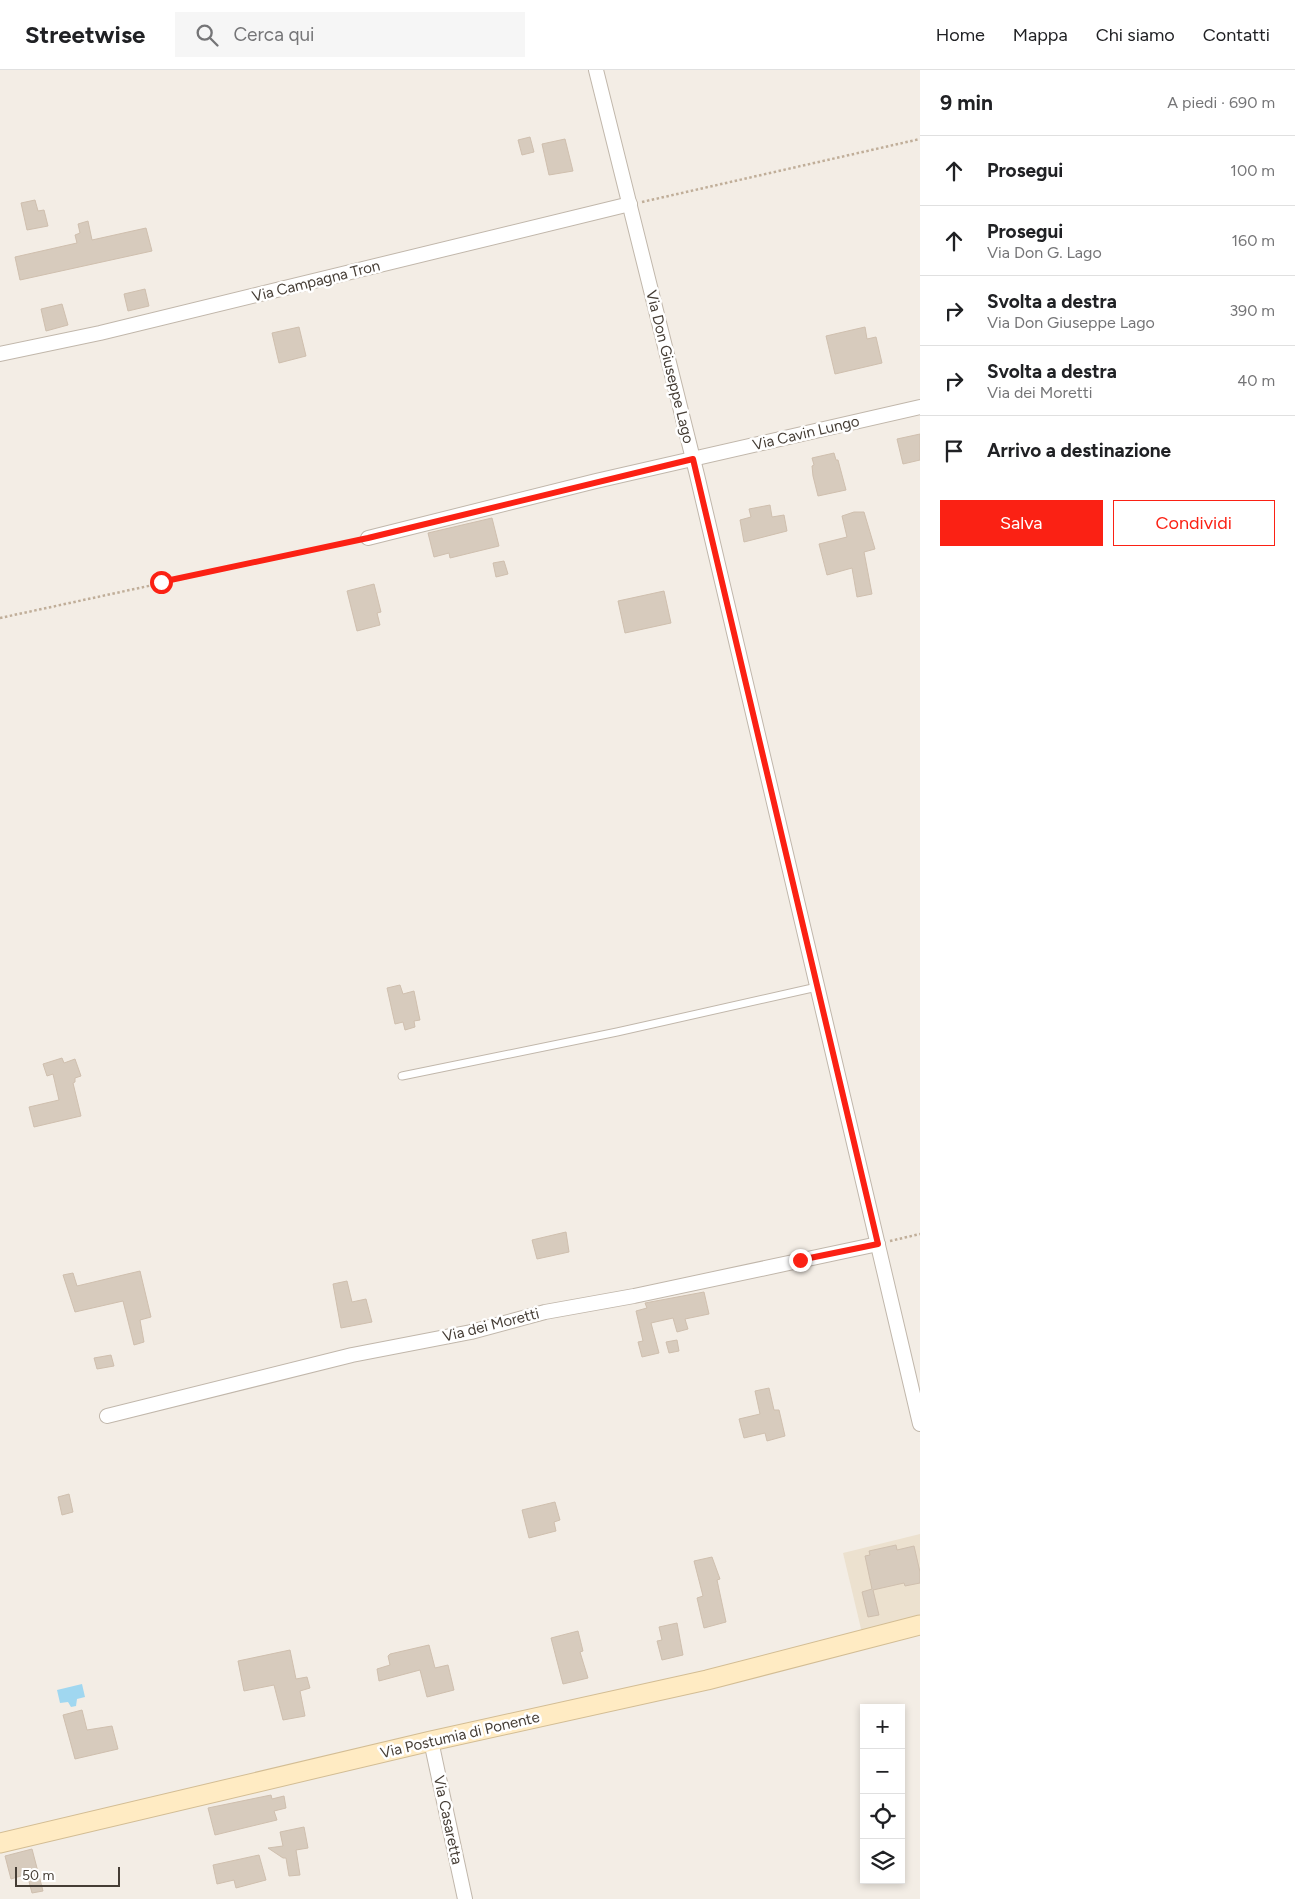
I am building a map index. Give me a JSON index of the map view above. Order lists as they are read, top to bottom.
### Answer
{
  "streets": {
    "main road": ["Via Postumia di Ponente"],
    "street": [
      "Via Campagna Tron",
      "Via Don Giuseppe Lago",
      "Via Cavin Lungo",
      "Via dei Moretti",
      "Via Casaretta"
    ]
  },
  "crossings": [
    ["Via Campagna Tron", "Via Don Giuseppe Lago"],
    ["Via Don Giuseppe Lago", "Via Cavin Lungo"],
    ["Via Don Giuseppe Lago", "Via dei Moretti"],
    ["Via Postumia di Ponente", "Via Casaretta"]
  ],
  "scale_bar": "50 m",
  "page": {
    "header": "Streetwise",
    "search": "Cerca qui",
    "nav": [
      "Home",
      "Mappa",
      "Chi siamo",
      "Contatti"
    ],
    "heading": ["9 min", "A piedi · 690 m"],
    "list": [
      ["Prosegui", "100 m"],
      ["Prosegui", "Via Don G. Lago", "160 m"],
      ["Svolta a destra", "Via Don Giuseppe Lago", "390 m"],
      ["Svolta a destra", "Via dei Moretti", "40 m"],
      "Arrivo a destinazione"
    ],
    "buttons": ["Salva", "Condividi"],
    "map_buttons": ["+", "−"],
    "scale": "50 m"
  }
}
